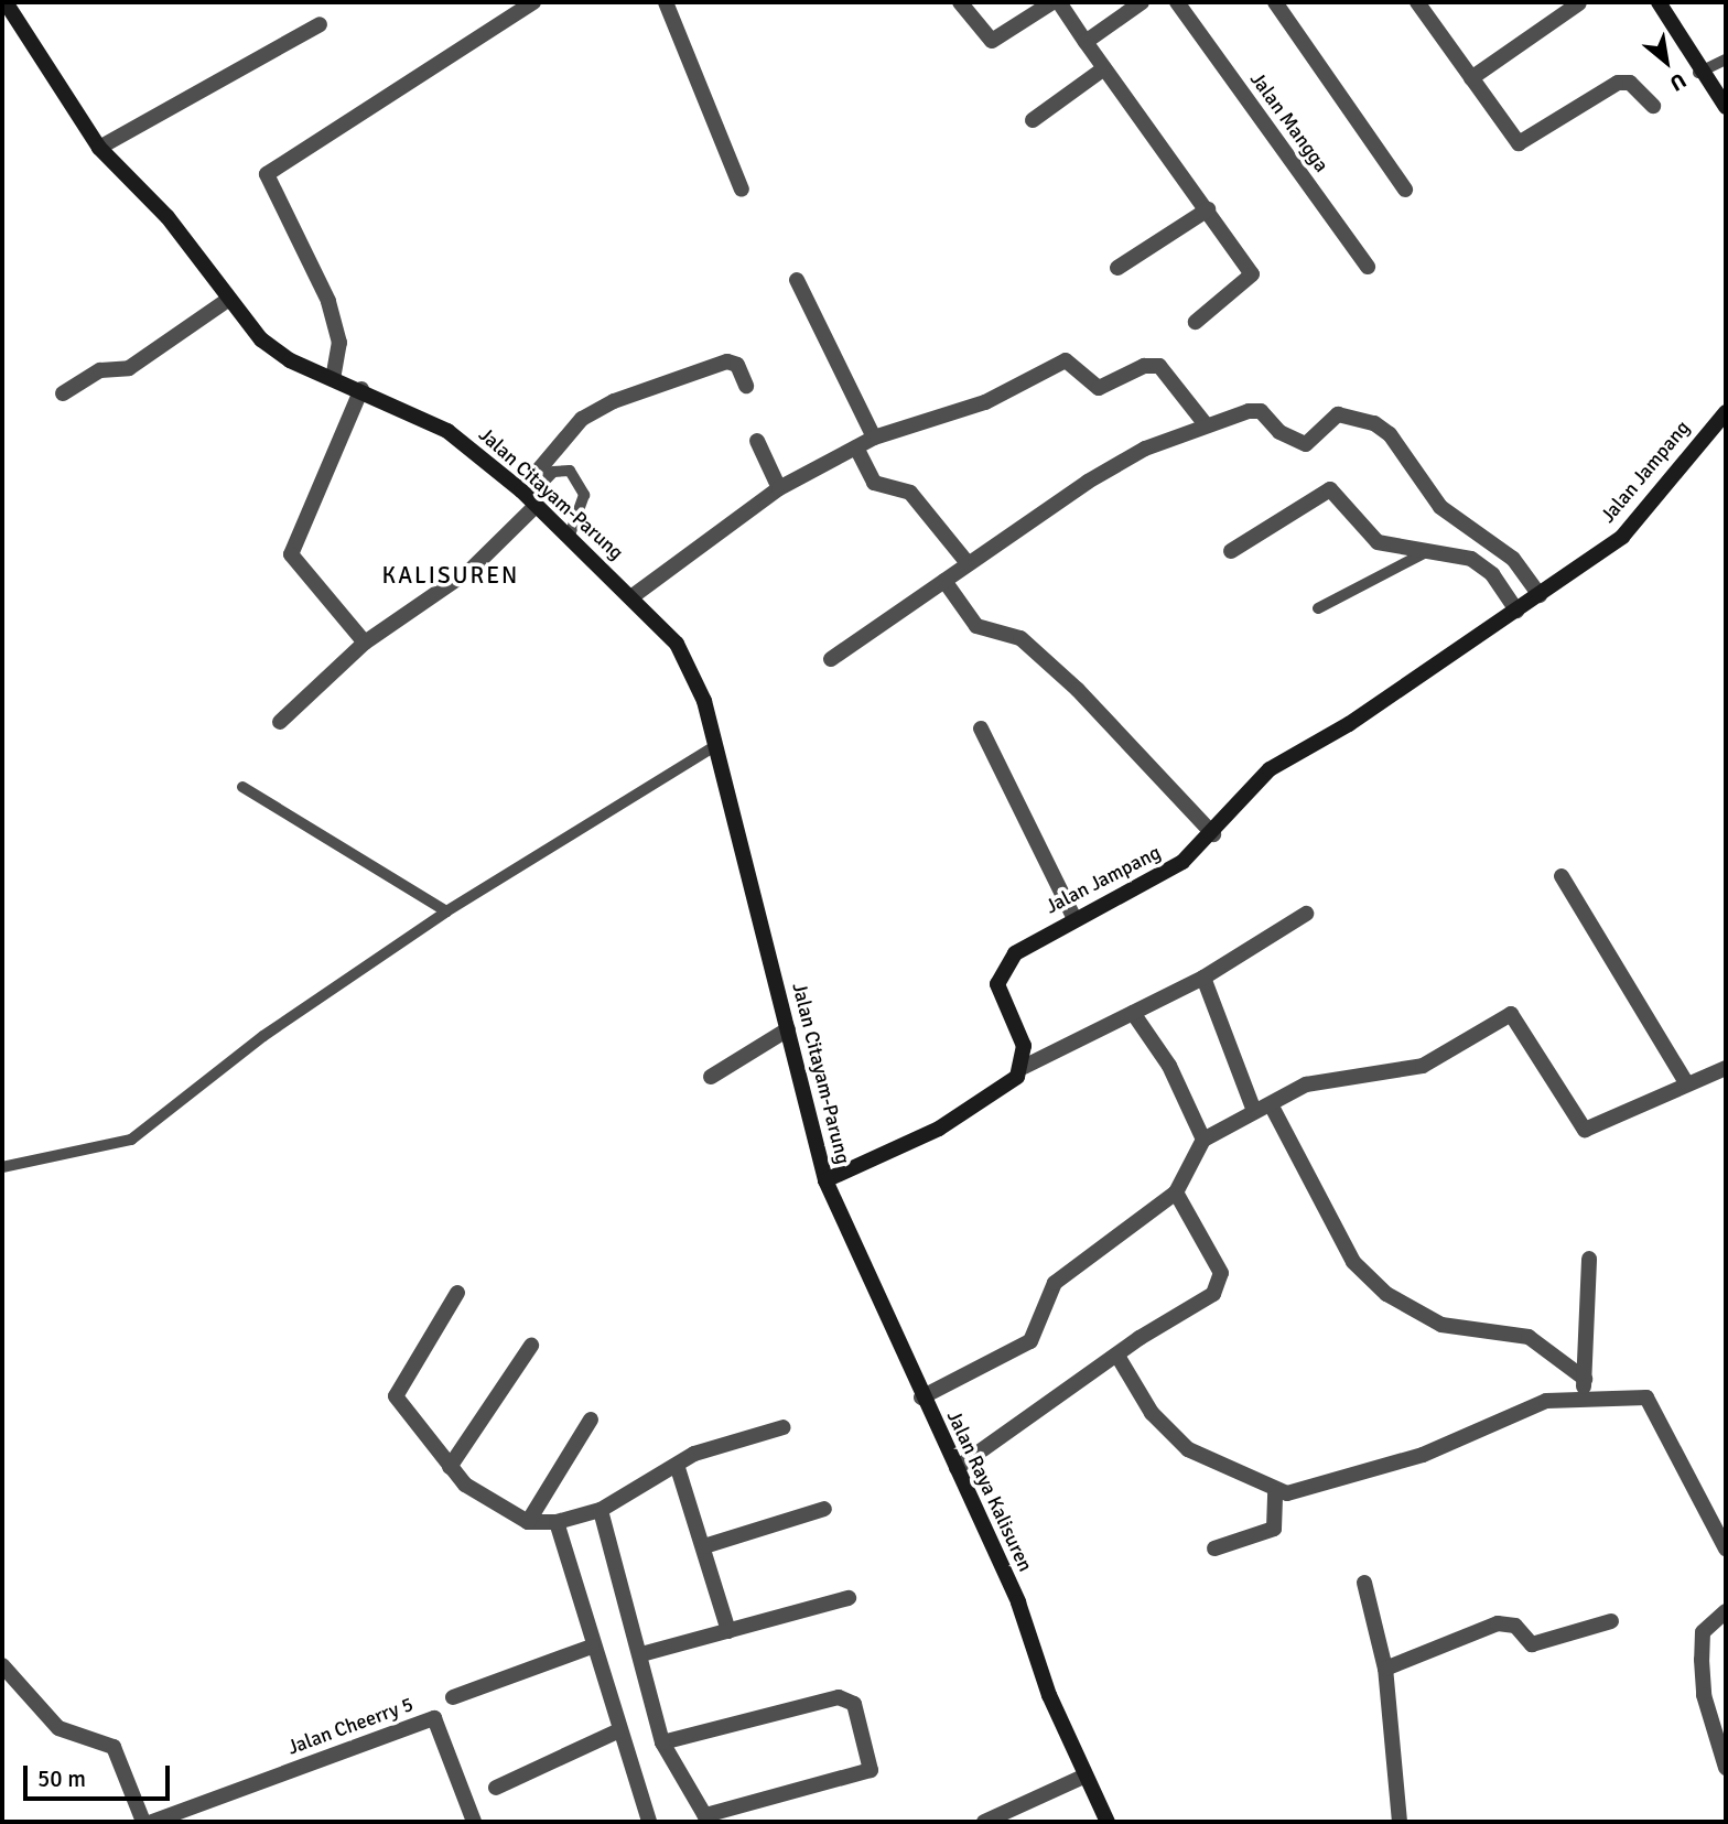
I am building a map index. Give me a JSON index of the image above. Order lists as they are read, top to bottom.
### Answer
{
  "streets": {
    "main road": ["Jalan Jampang", "Jalan Citayam-Parung", "Jalan Raya Kalisuren"],
    "street": ["Jalan Mangga", "Jalan Cheerry 5"]
  },
  "crossings": [
    ["Jalan Citayam-Parung", "Jalan Raya Kalisuren"]
  ],
  "districts": ["KALISUREN"],
  "scale_bar": "50 m",
  "north": "bottom right"
}
